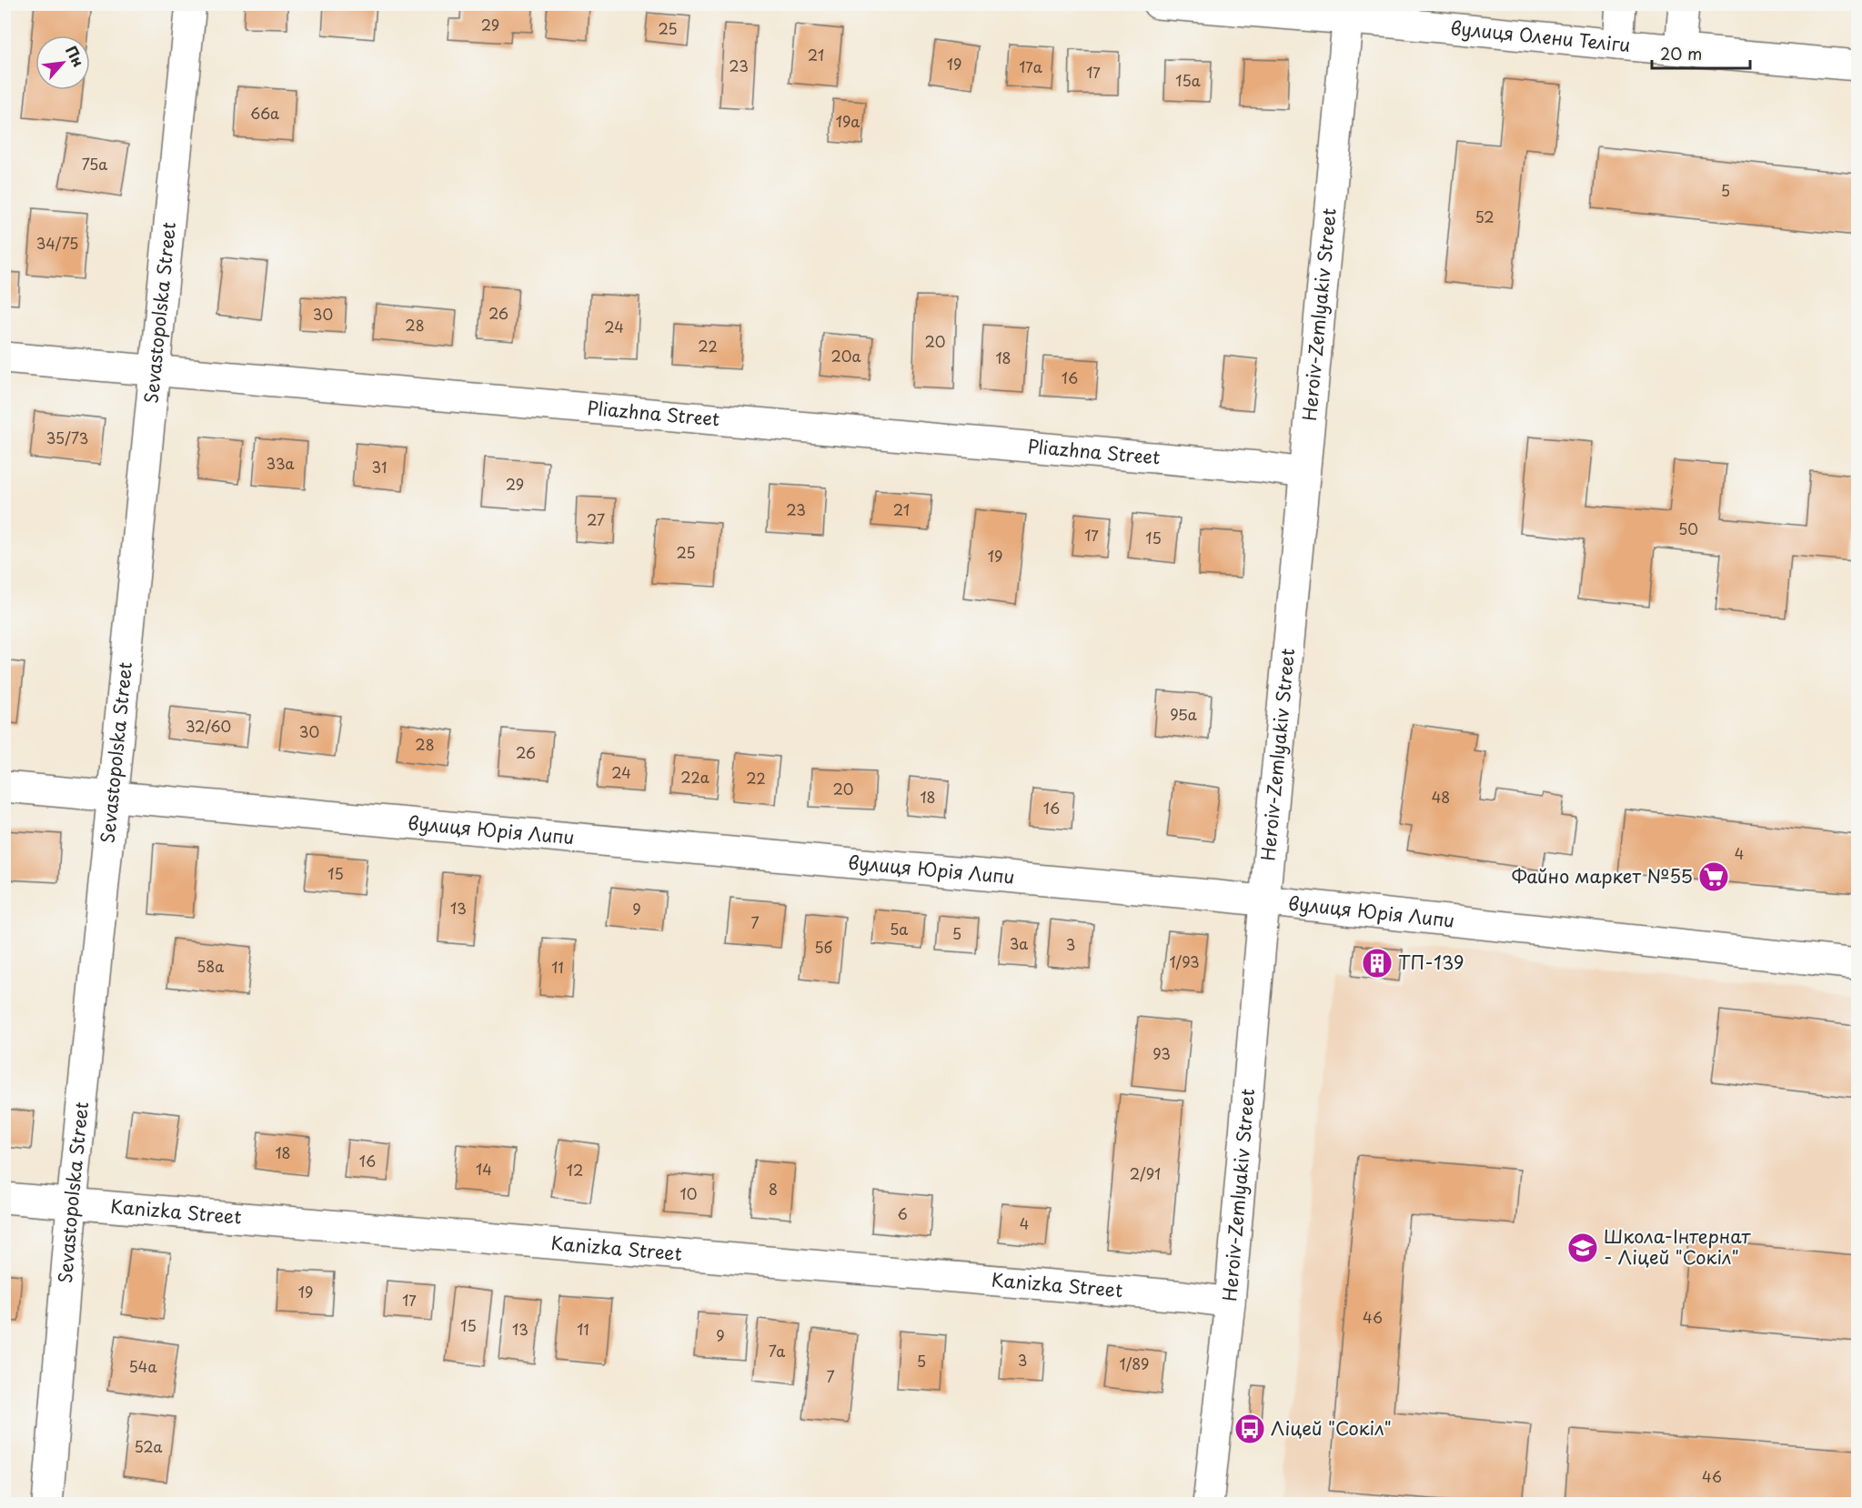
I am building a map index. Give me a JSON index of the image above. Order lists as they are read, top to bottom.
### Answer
{
  "streets": {
    "street": [
      "вулиця Олени Теліги",
      "Sevastopolska Street",
      "Heroiv-Zemlyakiv Street",
      "Pliazhna Street",
      "вулиця Юрія Липи",
      "Kanizka Street"
    ]
  },
  "crossings": [
    ["вулиця Олени Теліги", "Heroiv-Zemlyakiv Street"],
    ["Sevastopolska Street", "Pliazhna Street"],
    ["Sevastopolska Street", "вулиця Юрія Липи"],
    ["Sevastopolska Street", "Kanizka Street"],
    ["Heroiv-Zemlyakiv Street", "Pliazhna Street"],
    ["Heroiv-Zemlyakiv Street", "вулиця Юрія Липи"],
    ["Heroiv-Zemlyakiv Street", "Kanizka Street"]
  ],
  "places": {
    "supermarket": ["Файно маркет №55"],
    "building": ["ТП-139"],
    "school or university": ["Школа-Інтернат - Ліцей \"Сокіл\""],
    "bus stop": ["Ліцей \"Сокіл\""]
  },
  "house_numbers": [
    "29",
    "25",
    "21",
    "19",
    "23",
    "17а",
    "17",
    "15а",
    "66а",
    "19а",
    "75а",
    "5",
    "52",
    "34/75",
    "26",
    "30",
    "28",
    "24",
    "20",
    "22",
    "20а",
    "18",
    "16",
    "35/73",
    "33а",
    "31",
    "29",
    "23",
    "21",
    "27",
    "50",
    "17",
    "15",
    "25",
    "19",
    "95а",
    "32/60",
    "30",
    "28",
    "26",
    "24",
    "22а",
    "22",
    "20",
    "18",
    "48",
    "16",
    "4",
    "15",
    "13",
    "9",
    "7",
    "5а",
    "5",
    "3а",
    "3",
    "5б",
    "1/93",
    "58а",
    "11",
    "93",
    "18",
    "16",
    "14",
    "12",
    "2/91",
    "8",
    "10",
    "6",
    "4",
    "19",
    "17",
    "46",
    "15",
    "13",
    "11",
    "9",
    "7а",
    "3",
    "5",
    "1/89",
    "54а",
    "7",
    "52а",
    "46"
  ],
  "scale_bar": "20 m",
  "north": "top right"
}
